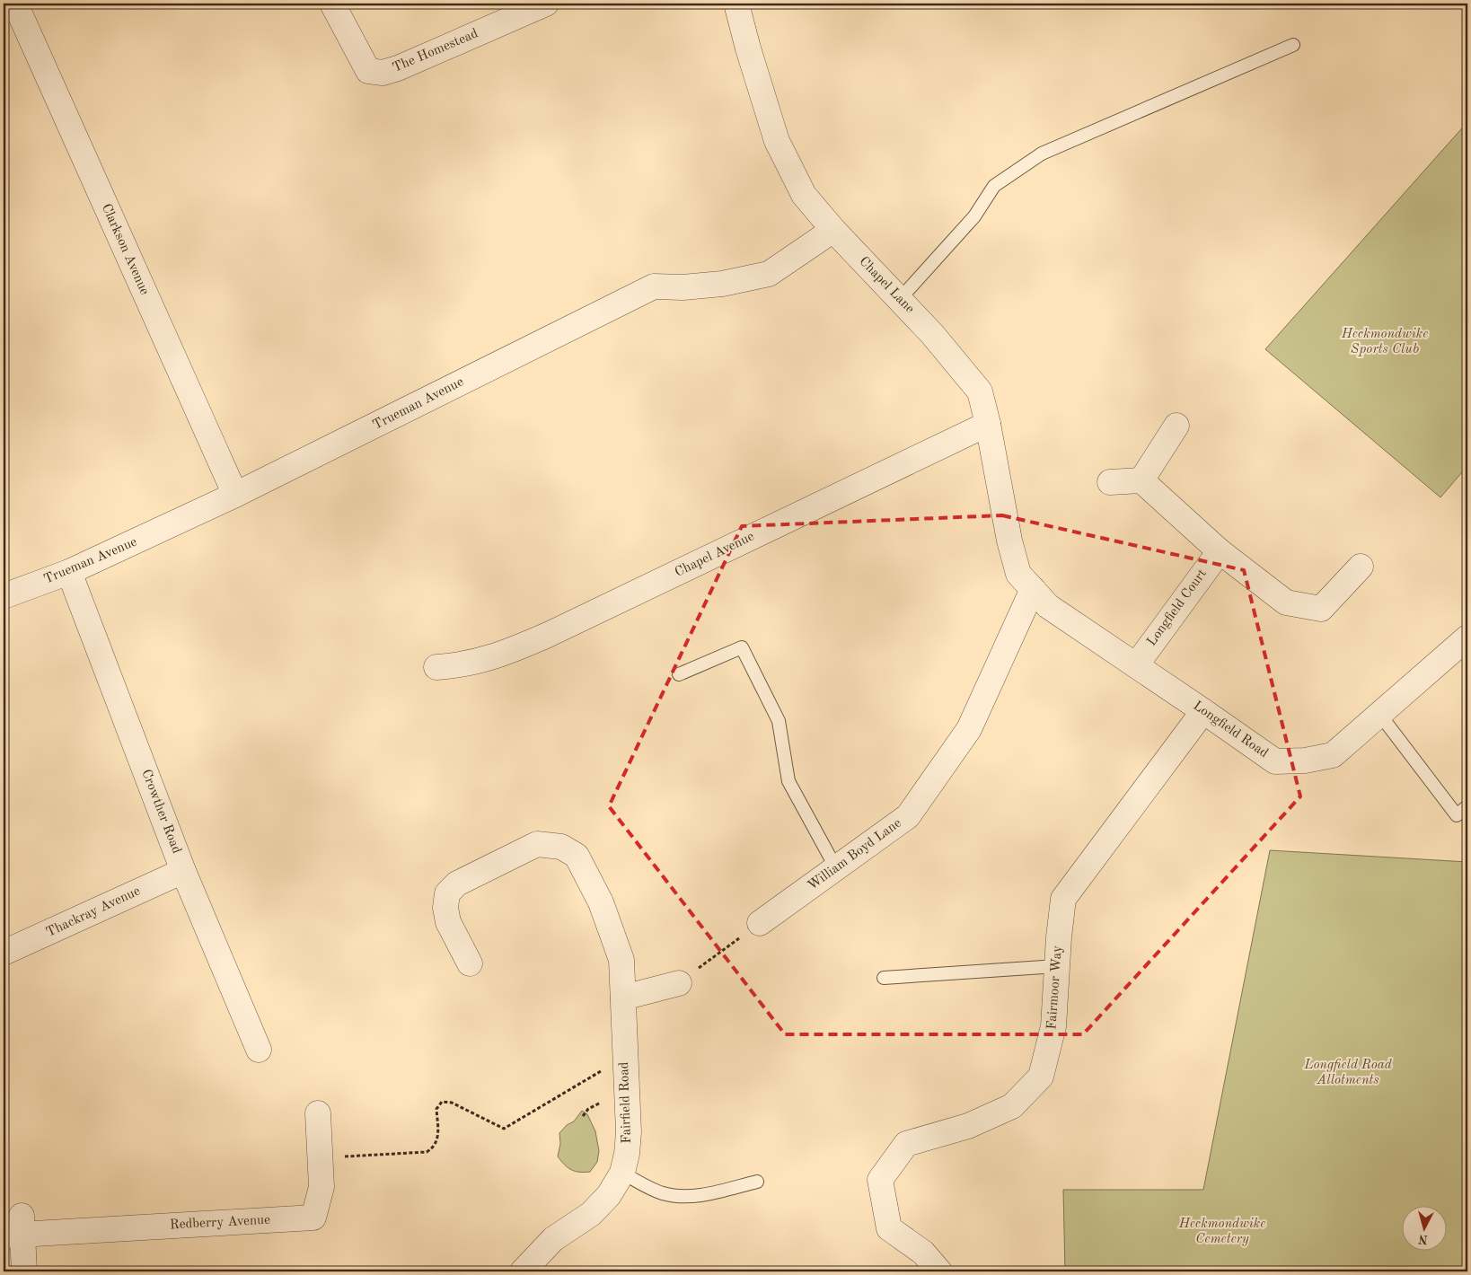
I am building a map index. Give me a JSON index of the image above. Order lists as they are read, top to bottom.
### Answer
{
  "streets": {
    "street": [
      "The Homestead",
      "Clarkson Avenue",
      "Chapel Lane",
      "Trueman Avenue",
      "Chapel Avenue",
      "Longfield Court",
      "Longfield Road",
      "Crowther Road",
      "William Boyd Lane",
      "Thackray Avenue",
      "Fairmoor Way",
      "Fairfield Road",
      "Redberry Avenue"
    ]
  },
  "crossings": [
    ["Clarkson Avenue", "Trueman Avenue"],
    ["Chapel Lane", "Trueman Avenue"],
    ["Chapel Lane", "Chapel Avenue"],
    ["Chapel Lane", "Longfield Road"],
    ["Chapel Lane", "William Boyd Lane"],
    ["Trueman Avenue", "Crowther Road"],
    ["Longfield Court", "Longfield Road"],
    ["Longfield Road", "William Boyd Lane"],
    ["Longfield Road", "Fairmoor Way"],
    ["Crowther Road", "Thackray Avenue"]
  ],
  "parks": ["Heckmondwike Sports Club", "Longfield Road Allotments", "Heckmondwike Cemetery"],
  "north": "bottom"
}
